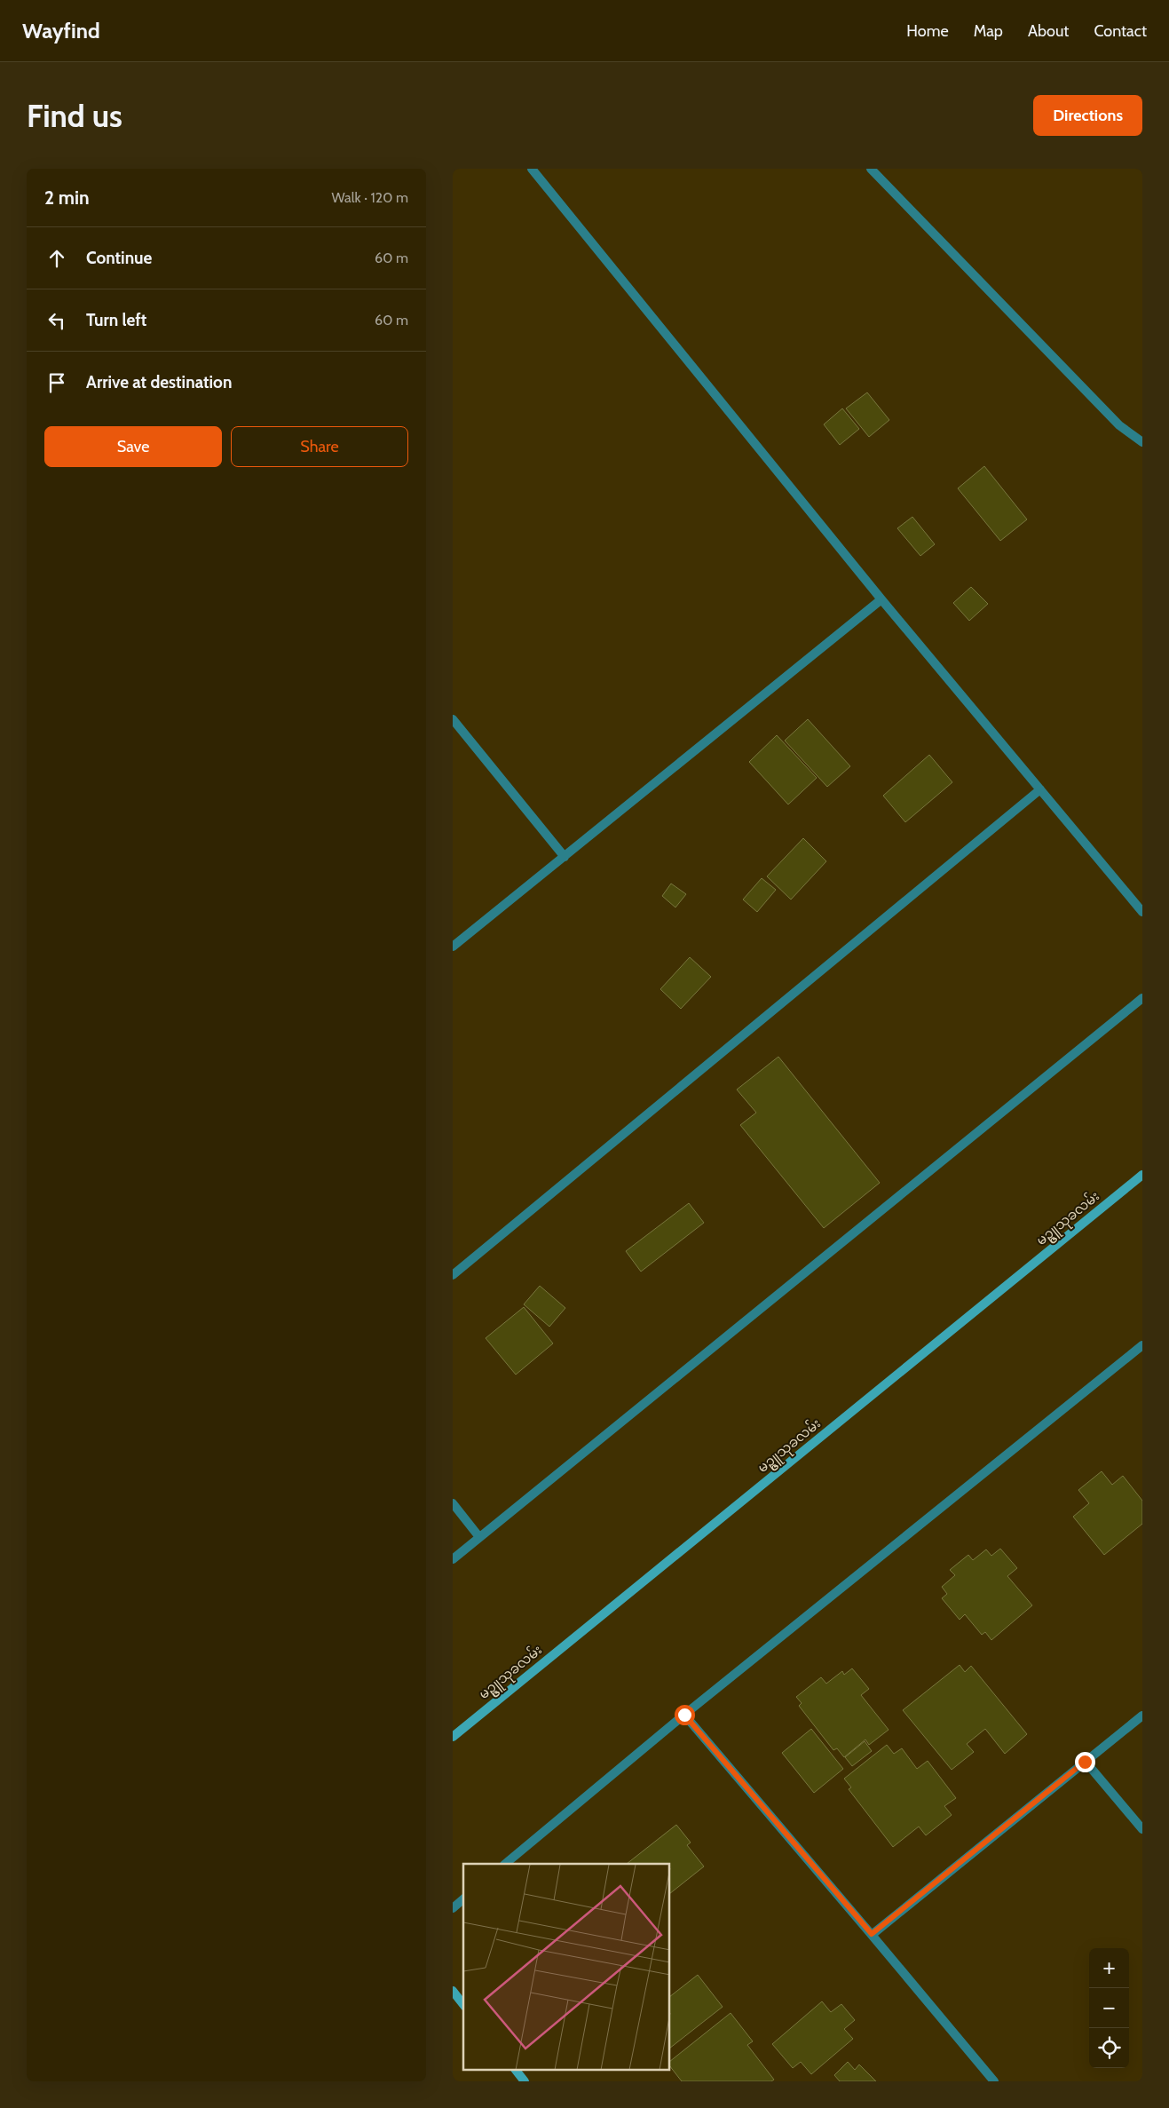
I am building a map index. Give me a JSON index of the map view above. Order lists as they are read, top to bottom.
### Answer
{
  "streets": {
    "street": ["မဥ္ဇူသုခလမ်း"]
  },
  "page": {
    "header": "Wayfind",
    "nav": [
      "Home",
      "Map",
      "About",
      "Contact"
    ],
    "buttons": [
      "Directions",
      ["Save", "Share"]
    ],
    "title": "Find us",
    "heading": ["2 min", "Walk · 120 m"],
    "list": [
      ["Continue", "60 m"],
      ["Turn left", "60 m"],
      "Arrive at destination"
    ],
    "map_buttons": ["+", "−"]
  }
}
